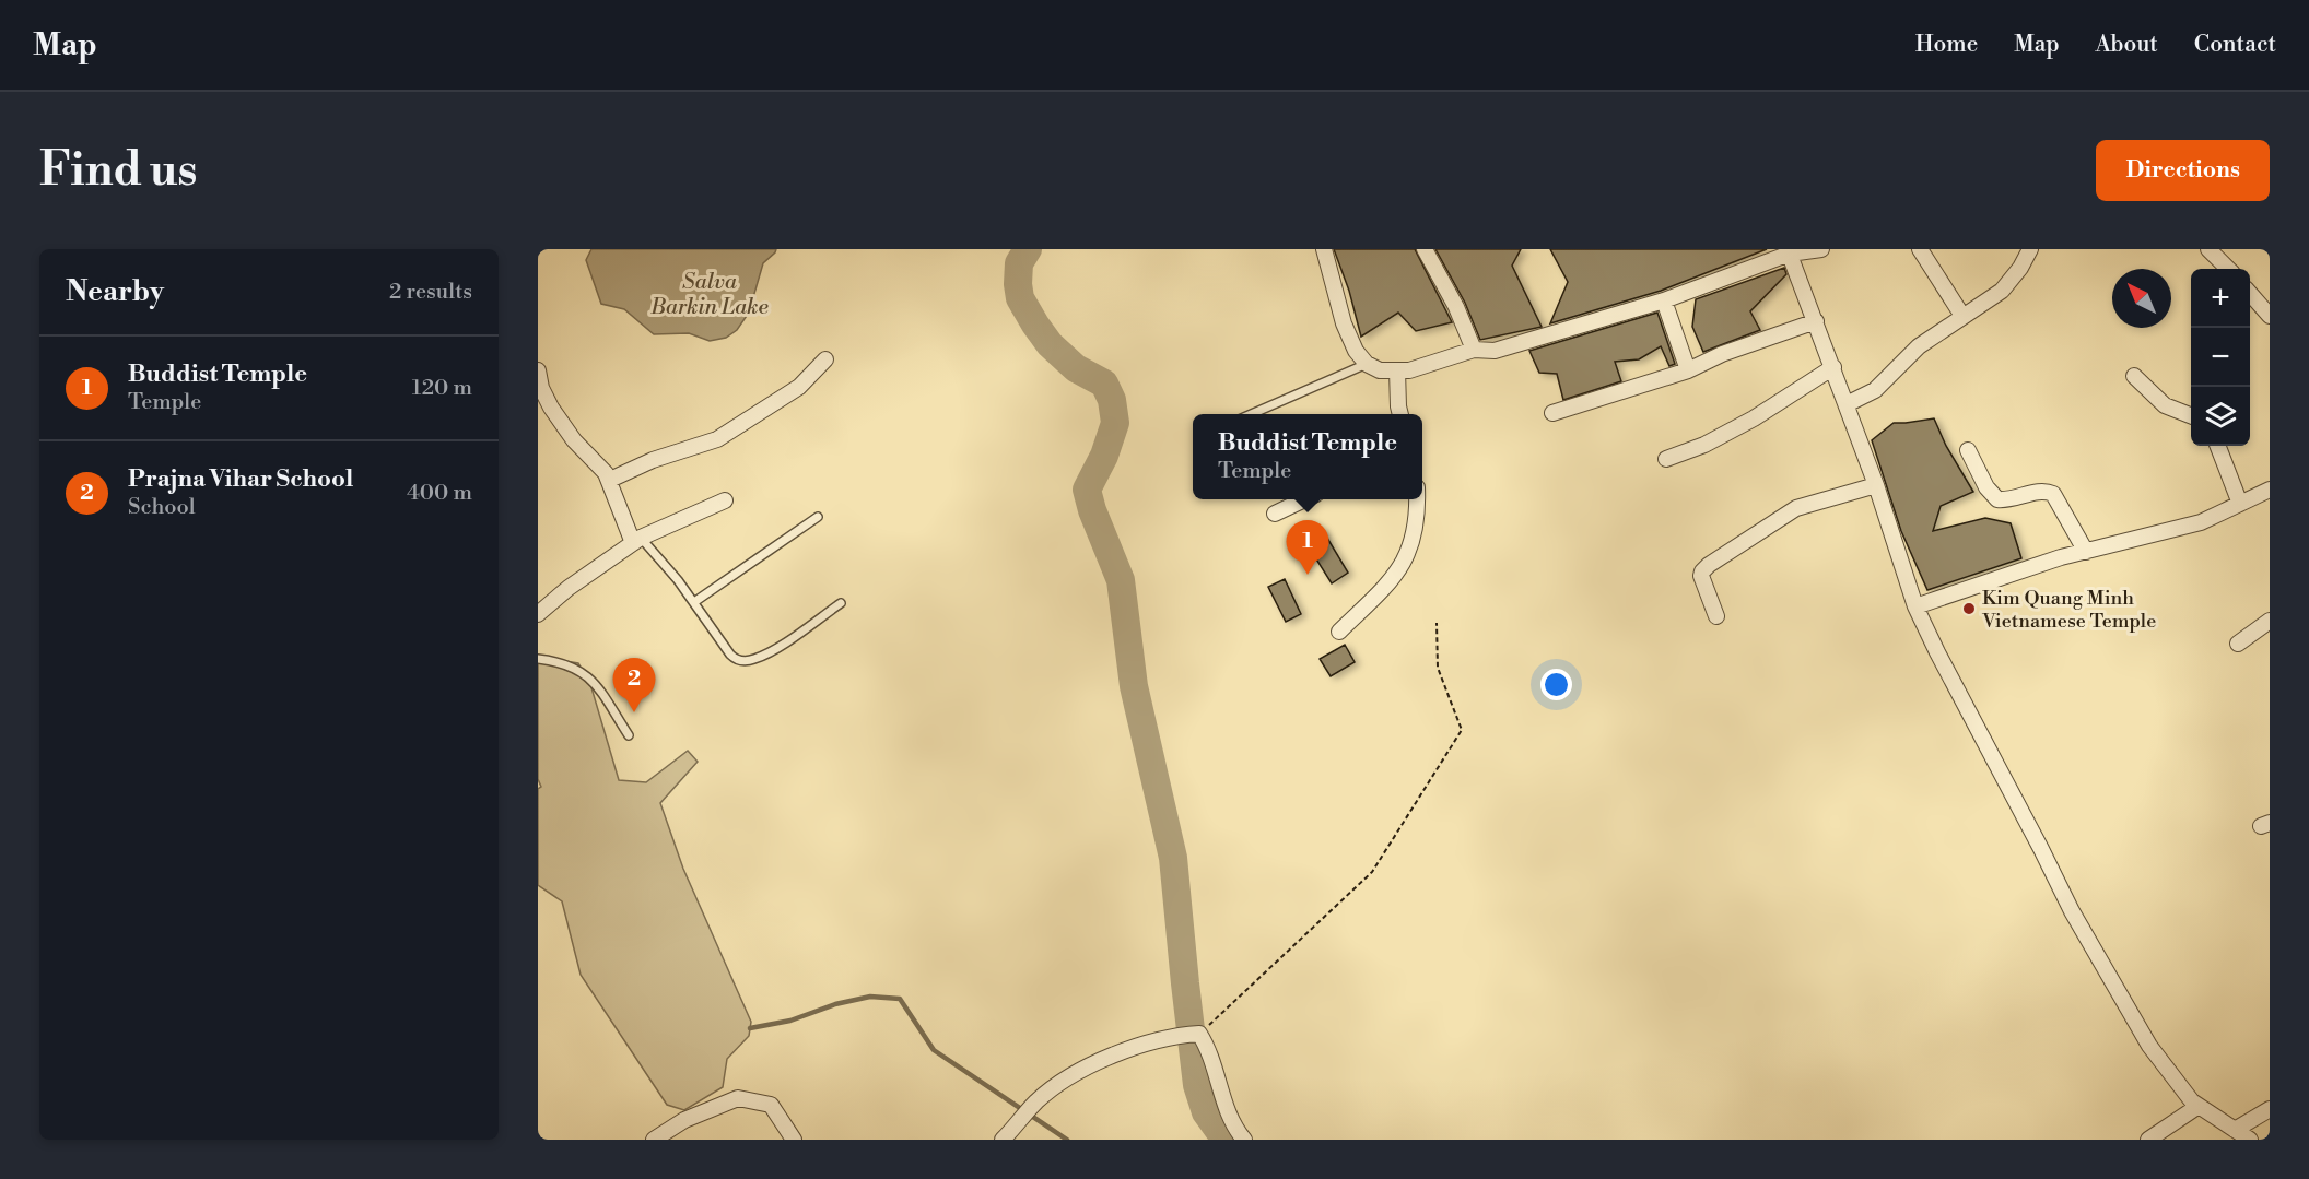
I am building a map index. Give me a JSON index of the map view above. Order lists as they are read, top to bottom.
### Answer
{
  "water": ["Salva Barkin Lake"],
  "places": ["Kim Quang Minh Vietnamese Temple"],
  "north": "top left",
  "page": {
    "header": "Map",
    "nav": [
      "Home",
      "Map",
      "About",
      "Contact"
    ],
    "buttons": "Directions",
    "title": "Find us",
    "heading": ["Nearby", "2 results"],
    "map_buttons": ["+", "−"],
    "list": [
      {
        "mark": "1",
        "name": "Buddist Temple",
        "note": "Temple",
        "value": "120 m"
      },
      {
        "mark": "2",
        "name": "Prajna Vihar School",
        "note": "School",
        "value": "400 m"
      }
    ],
    "popup": ["Buddist Temple", "Temple"],
    "pins": ["1", "2"]
  }
}
